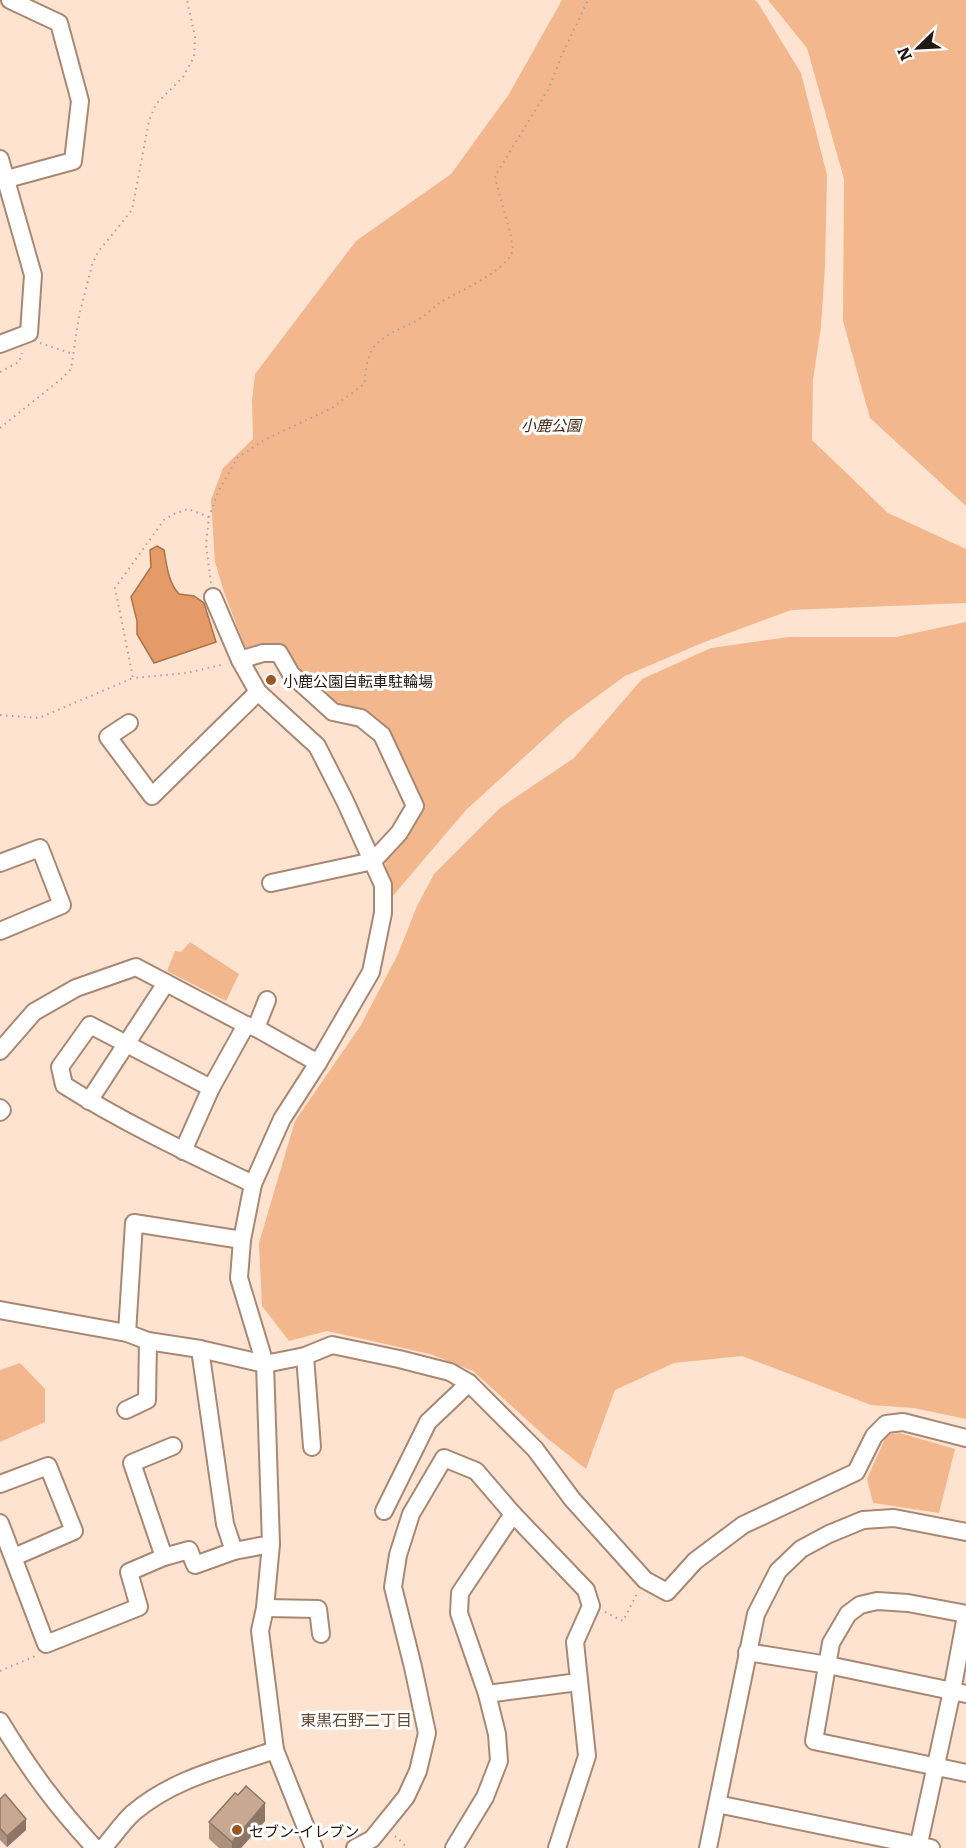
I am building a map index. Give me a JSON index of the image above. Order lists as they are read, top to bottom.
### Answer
{
  "districts": ["東黒石野二丁目"],
  "parks": ["小鹿公園"],
  "places": ["小鹿公園自転車駐輪場", "セブン-イレブン"],
  "north": "bottom left"
}
